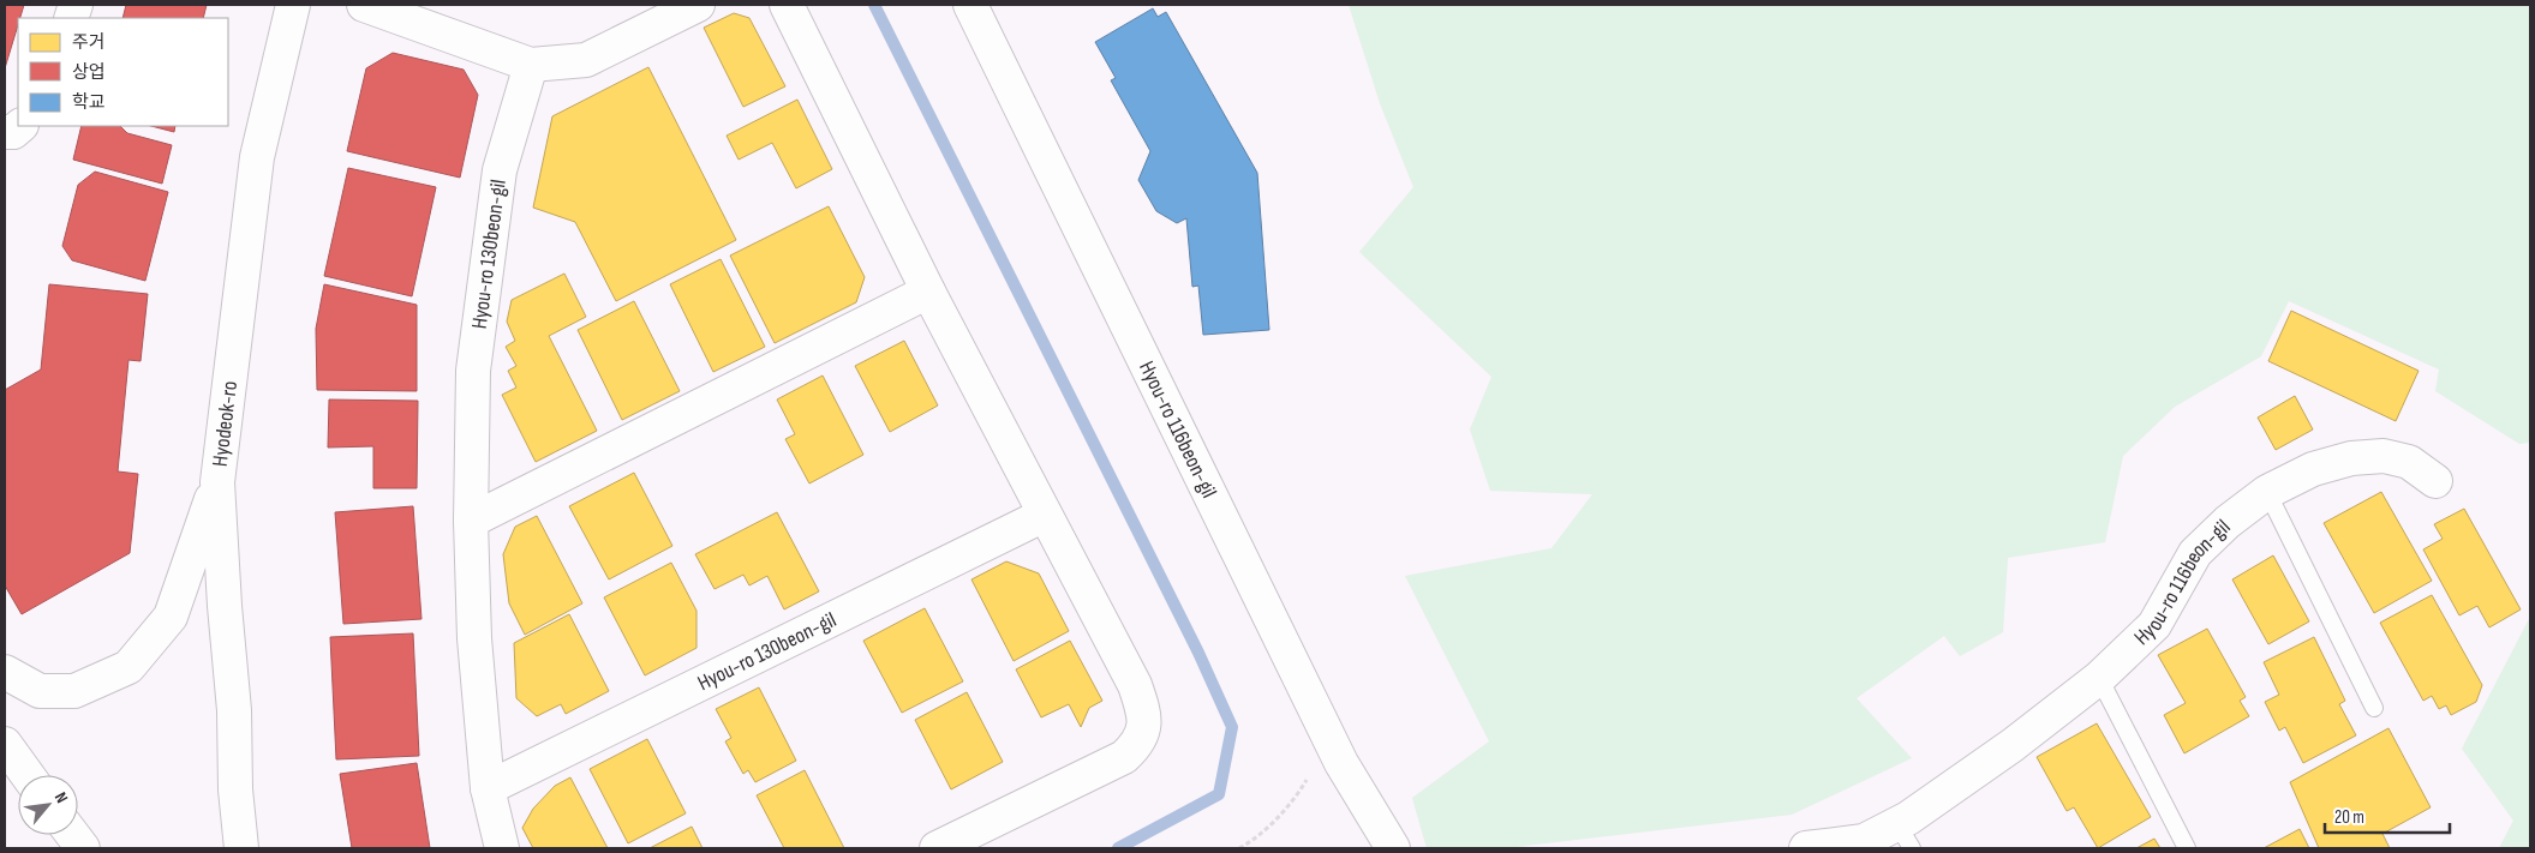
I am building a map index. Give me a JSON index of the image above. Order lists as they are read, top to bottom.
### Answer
{
  "streets": {
    "street": ["Hyou-ro 130beon-gil", "Hyodeok-ro", "Hyou-ro 116beon-gil"]
  },
  "legend": ["주거", "상업", "학교"],
  "scale_bar": "20 m",
  "north": "top right"
}
